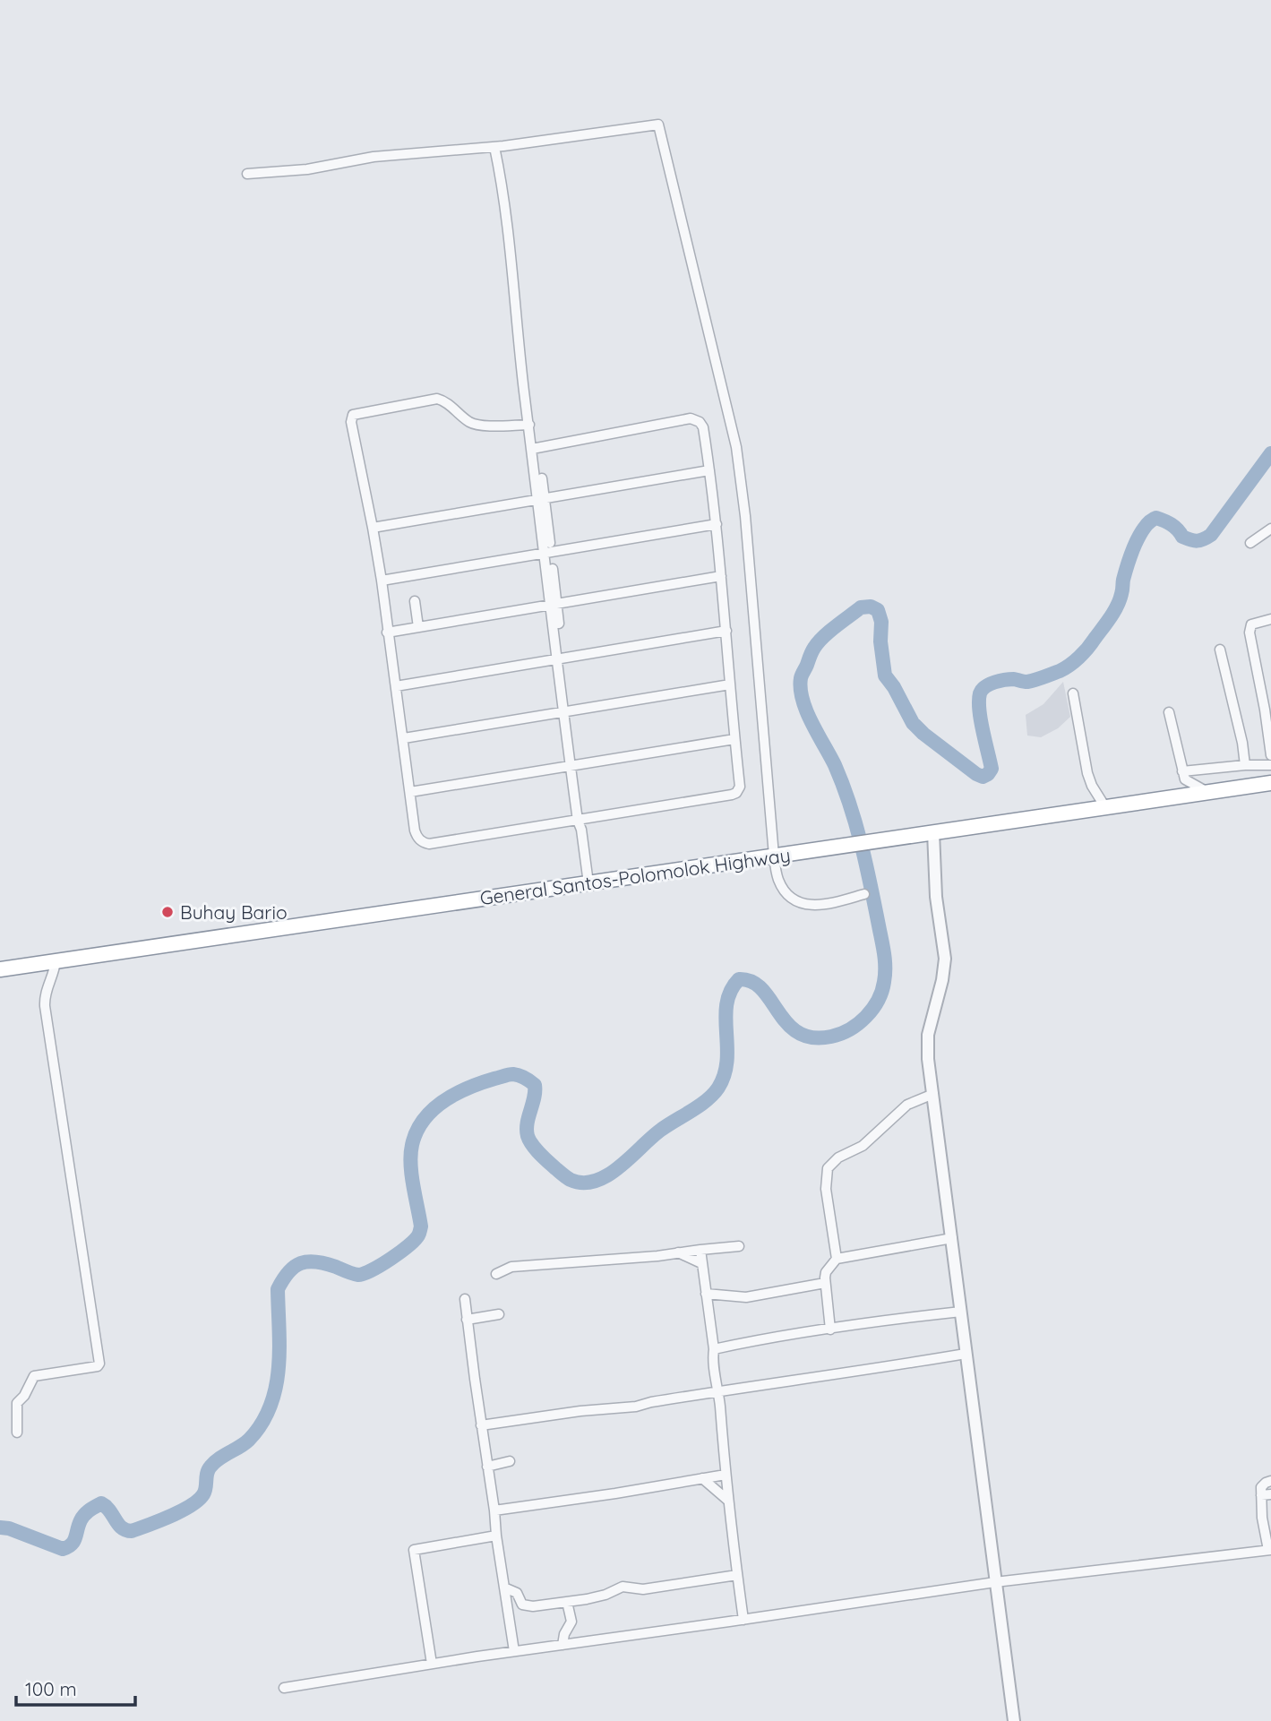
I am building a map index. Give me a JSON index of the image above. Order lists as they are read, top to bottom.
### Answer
{
  "streets": {
    "highway": ["General Santos-Polomolok Highway"]
  },
  "places": ["Buhay Bario"],
  "scale_bar": "100 m"
}
